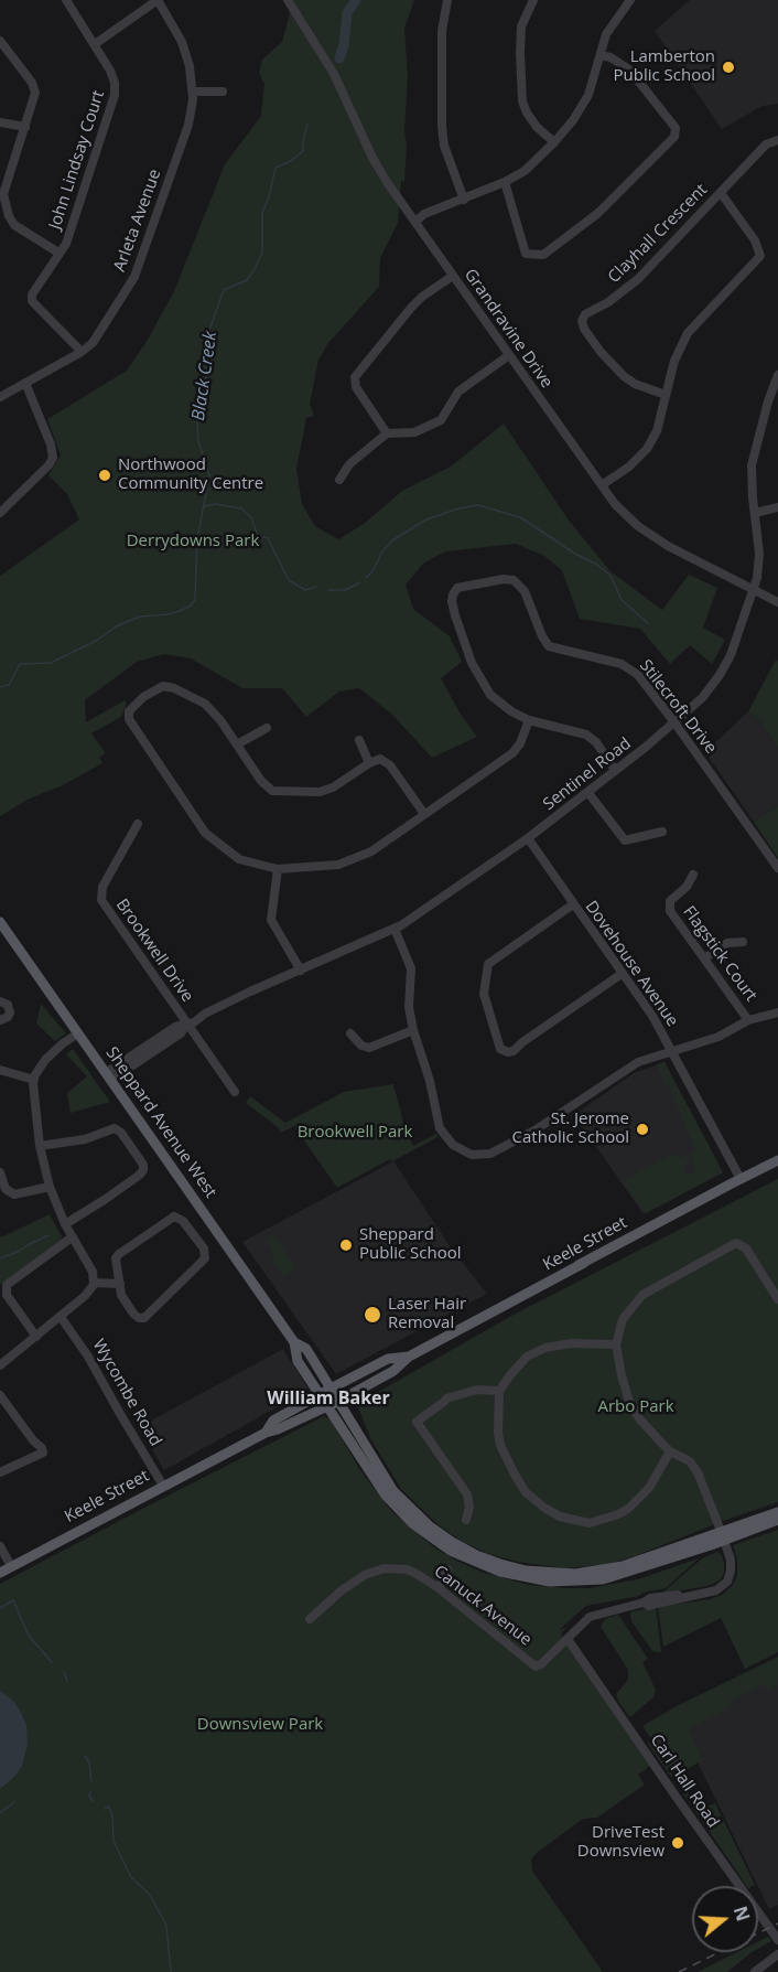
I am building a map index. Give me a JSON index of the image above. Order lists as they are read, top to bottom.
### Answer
{
  "streets": {
    "main road": ["Sheppard Avenue West", "Keele Street"],
    "street": [
      "John Lindsay Court",
      "Arleta Avenue",
      "Clayhall Crescent",
      "Grandravine Drive",
      "Stilecroft Drive",
      "Sentinel Road",
      "Brookwell Drive",
      "Flagstick Court",
      "Dovehouse Avenue",
      "Wycombe Road",
      "Canuck Avenue",
      "Carl Hall Road"
    ]
  },
  "crossings": [
    ["John Lindsay Court", "Arleta Avenue"],
    ["Grandravine Drive", "Sentinel Road"],
    ["Stilecroft Drive", "Sentinel Road"],
    ["Sentinel Road", "Brookwell Drive"],
    ["Sentinel Road", "Dovehouse Avenue"],
    ["Sentinel Road", "Sheppard Avenue West"],
    ["Dovehouse Avenue", "Keele Street"],
    ["Sheppard Avenue West", "Keele Street"],
    ["Keele Street", "Wycombe Road"],
    ["Canuck Avenue", "Carl Hall Road"]
  ],
  "districts": ["William Baker"],
  "water": ["Black Creek"],
  "parks": [
    "Derrydowns Park",
    "Brookwell Park",
    "Arbo Park",
    "Downsview Park"
  ],
  "places": [
    "Lamberton Public School",
    "Northwood Community Centre",
    "St. Jerome Catholic School",
    "Sheppard Public School",
    "Laser Hair Removal",
    "DriveTest Downsview"
  ],
  "north": "right"
}
